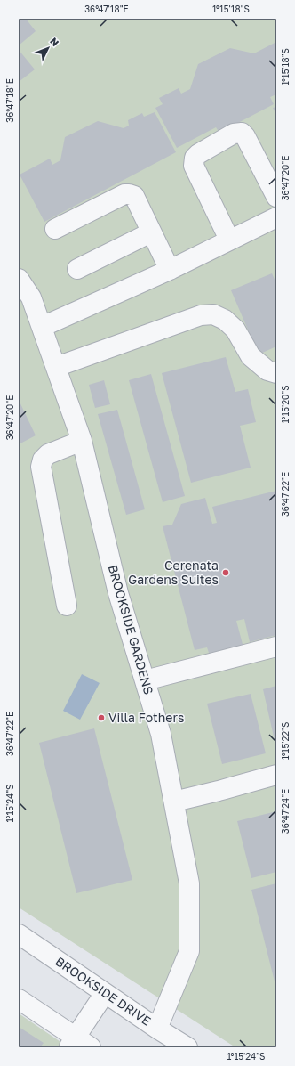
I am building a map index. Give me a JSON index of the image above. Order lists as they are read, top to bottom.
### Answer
{
  "streets": {
    "street": ["BROOKSIDE GARDENS", "BROOKSIDE DRIVE"]
  },
  "crossings": [
    ["BROOKSIDE GARDENS", "BROOKSIDE DRIVE"]
  ],
  "places": ["Cerenata Gardens Suites", "Villa Fothers"],
  "north": "top right",
  "coordinates": [
    "36°47'18\"E",
    "1°15'18\"S",
    "36°47'20\"E",
    "1°15'20\"S",
    "36°47'22\"E",
    "1°15'22\"S",
    "1°15'24\"S",
    "36°47'24\"E"
  ]
}
